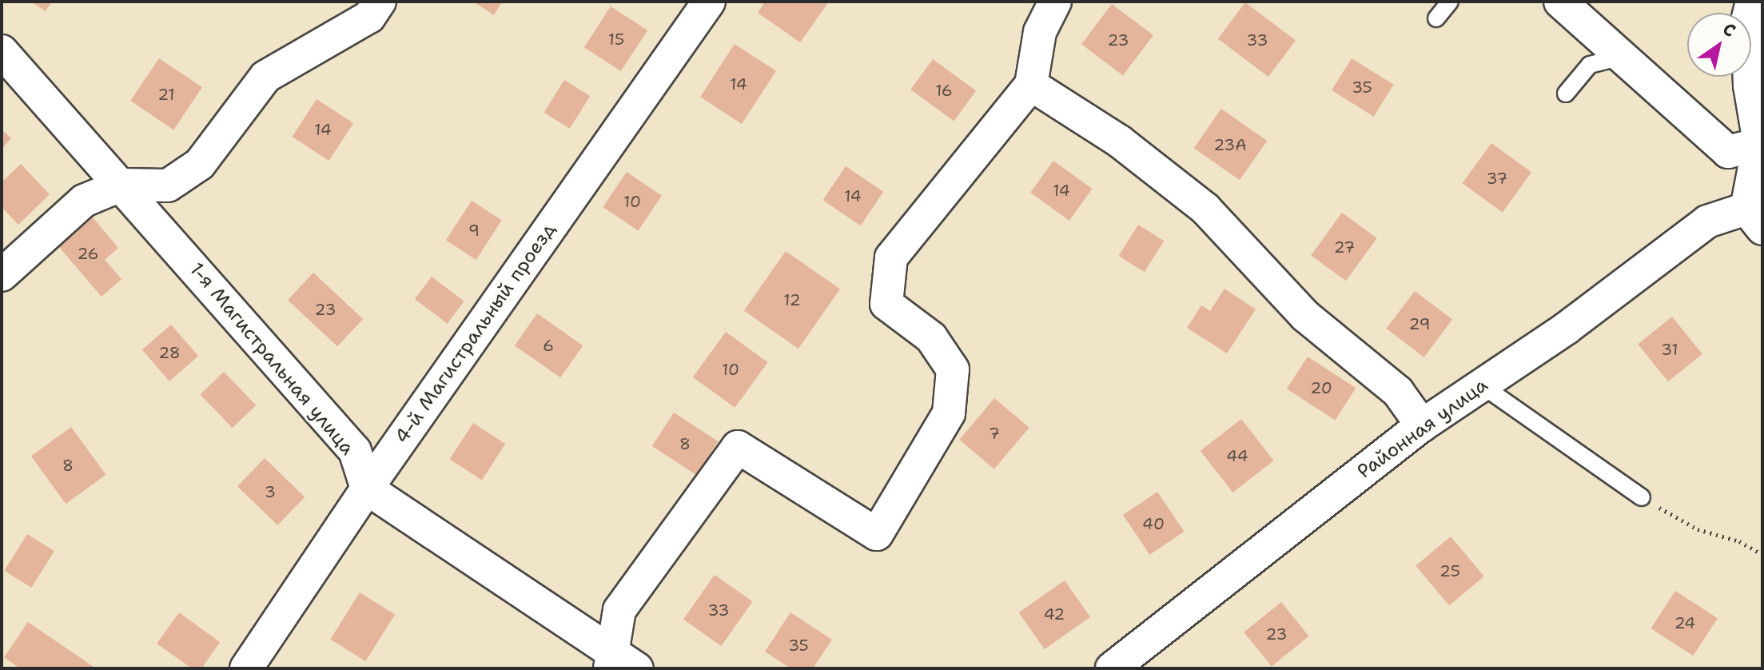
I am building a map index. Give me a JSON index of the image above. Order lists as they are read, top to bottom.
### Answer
{
  "streets": {
    "street": ["4-й Магистральный проезд", "1-я Магистральная улица", "Районная улица"]
  },
  "crossings": [
    ["4-й Магистральный проезд", "1-я Магистральная улица"]
  ],
  "house_numbers": [
    "15",
    "23",
    "33",
    "14",
    "35",
    "16",
    "21",
    "14",
    "23А",
    "37",
    "14",
    "14",
    "10",
    "9",
    "27",
    "26",
    "12",
    "23",
    "29",
    "6",
    "31",
    "28",
    "10",
    "20",
    "7",
    "8",
    "44",
    "8",
    "3",
    "40",
    "25",
    "33",
    "42",
    "24",
    "23",
    "35"
  ],
  "north": "top right"
}
